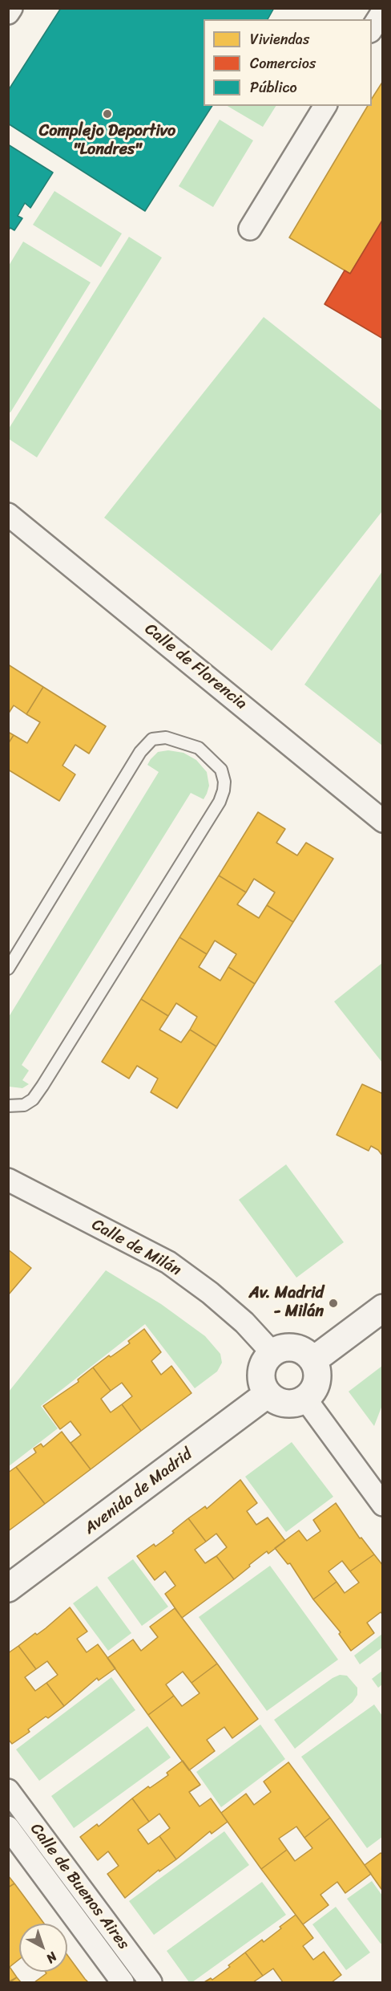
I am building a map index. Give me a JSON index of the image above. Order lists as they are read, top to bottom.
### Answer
{
  "streets": {
    "street": [
      "Calle de Florencia",
      "Calle de Milán",
      "Avenida de Madrid",
      "Calle de Buenos Aires"
    ]
  },
  "crossings": [
    ["Calle de Milán", "Avenida de Madrid"]
  ],
  "places": ["Complejo Deportivo \"Londres\"", "Av. Madrid - Milán"],
  "legend": ["Viviendas", "Comercios", "Público"],
  "north": "bottom right"
}
